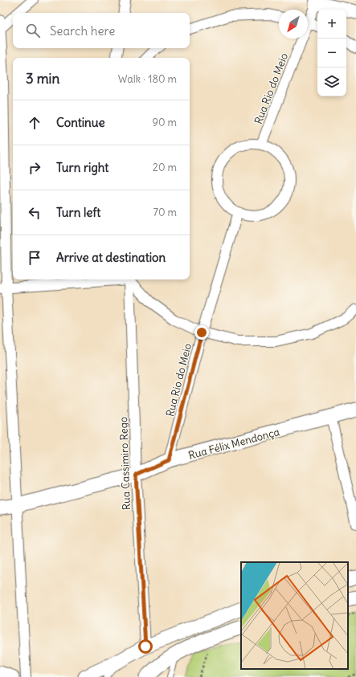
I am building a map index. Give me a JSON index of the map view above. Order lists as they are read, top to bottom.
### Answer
{
  "streets": {
    "main road": ["Rua Félix Mendonça"],
    "street": ["Rua Rio do Meio", "Rua Cassimiro Rego"]
  },
  "crossings": [
    ["Rua Rio do Meio", "Rua Félix Mendonça"],
    ["Rua Félix Mendonça", "Rua Cassimiro Rego"]
  ],
  "north": "bottom left",
  "page": {
    "map_buttons": ["+", "−"],
    "search": "Search here",
    "heading": ["3 min", "Walk · 180 m"],
    "list": [
      ["Continue", "90 m"],
      ["Turn right", "20 m"],
      ["Turn left", "70 m"],
      "Arrive at destination"
    ]
  }
}
